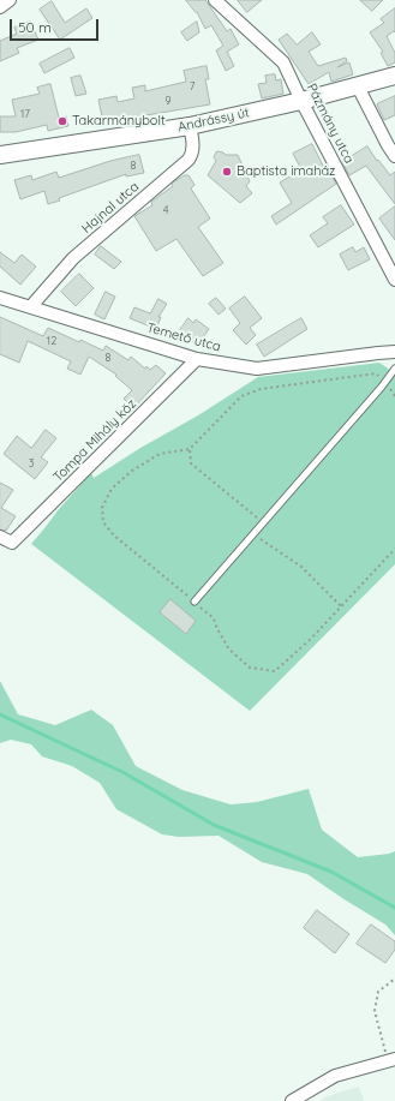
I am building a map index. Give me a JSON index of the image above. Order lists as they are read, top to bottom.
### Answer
{
  "streets": {
    "main road": ["Andrássy út"],
    "street": [
      "Pázmány utca",
      "Hajnal utca",
      "Temető utca",
      "Tompa Mihály köz"
    ]
  },
  "crossings": [
    ["Andrássy út", "Pázmány utca"],
    ["Andrássy út", "Hajnal utca"],
    ["Hajnal utca", "Temető utca"],
    ["Temető utca", "Tompa Mihály köz"]
  ],
  "places": ["Takarmánybolt", "Baptista imaház"],
  "house_numbers": [
    "7",
    "9",
    "17",
    "8",
    "4",
    "12",
    "8",
    "3"
  ],
  "scale_bar": "50 m"
}
